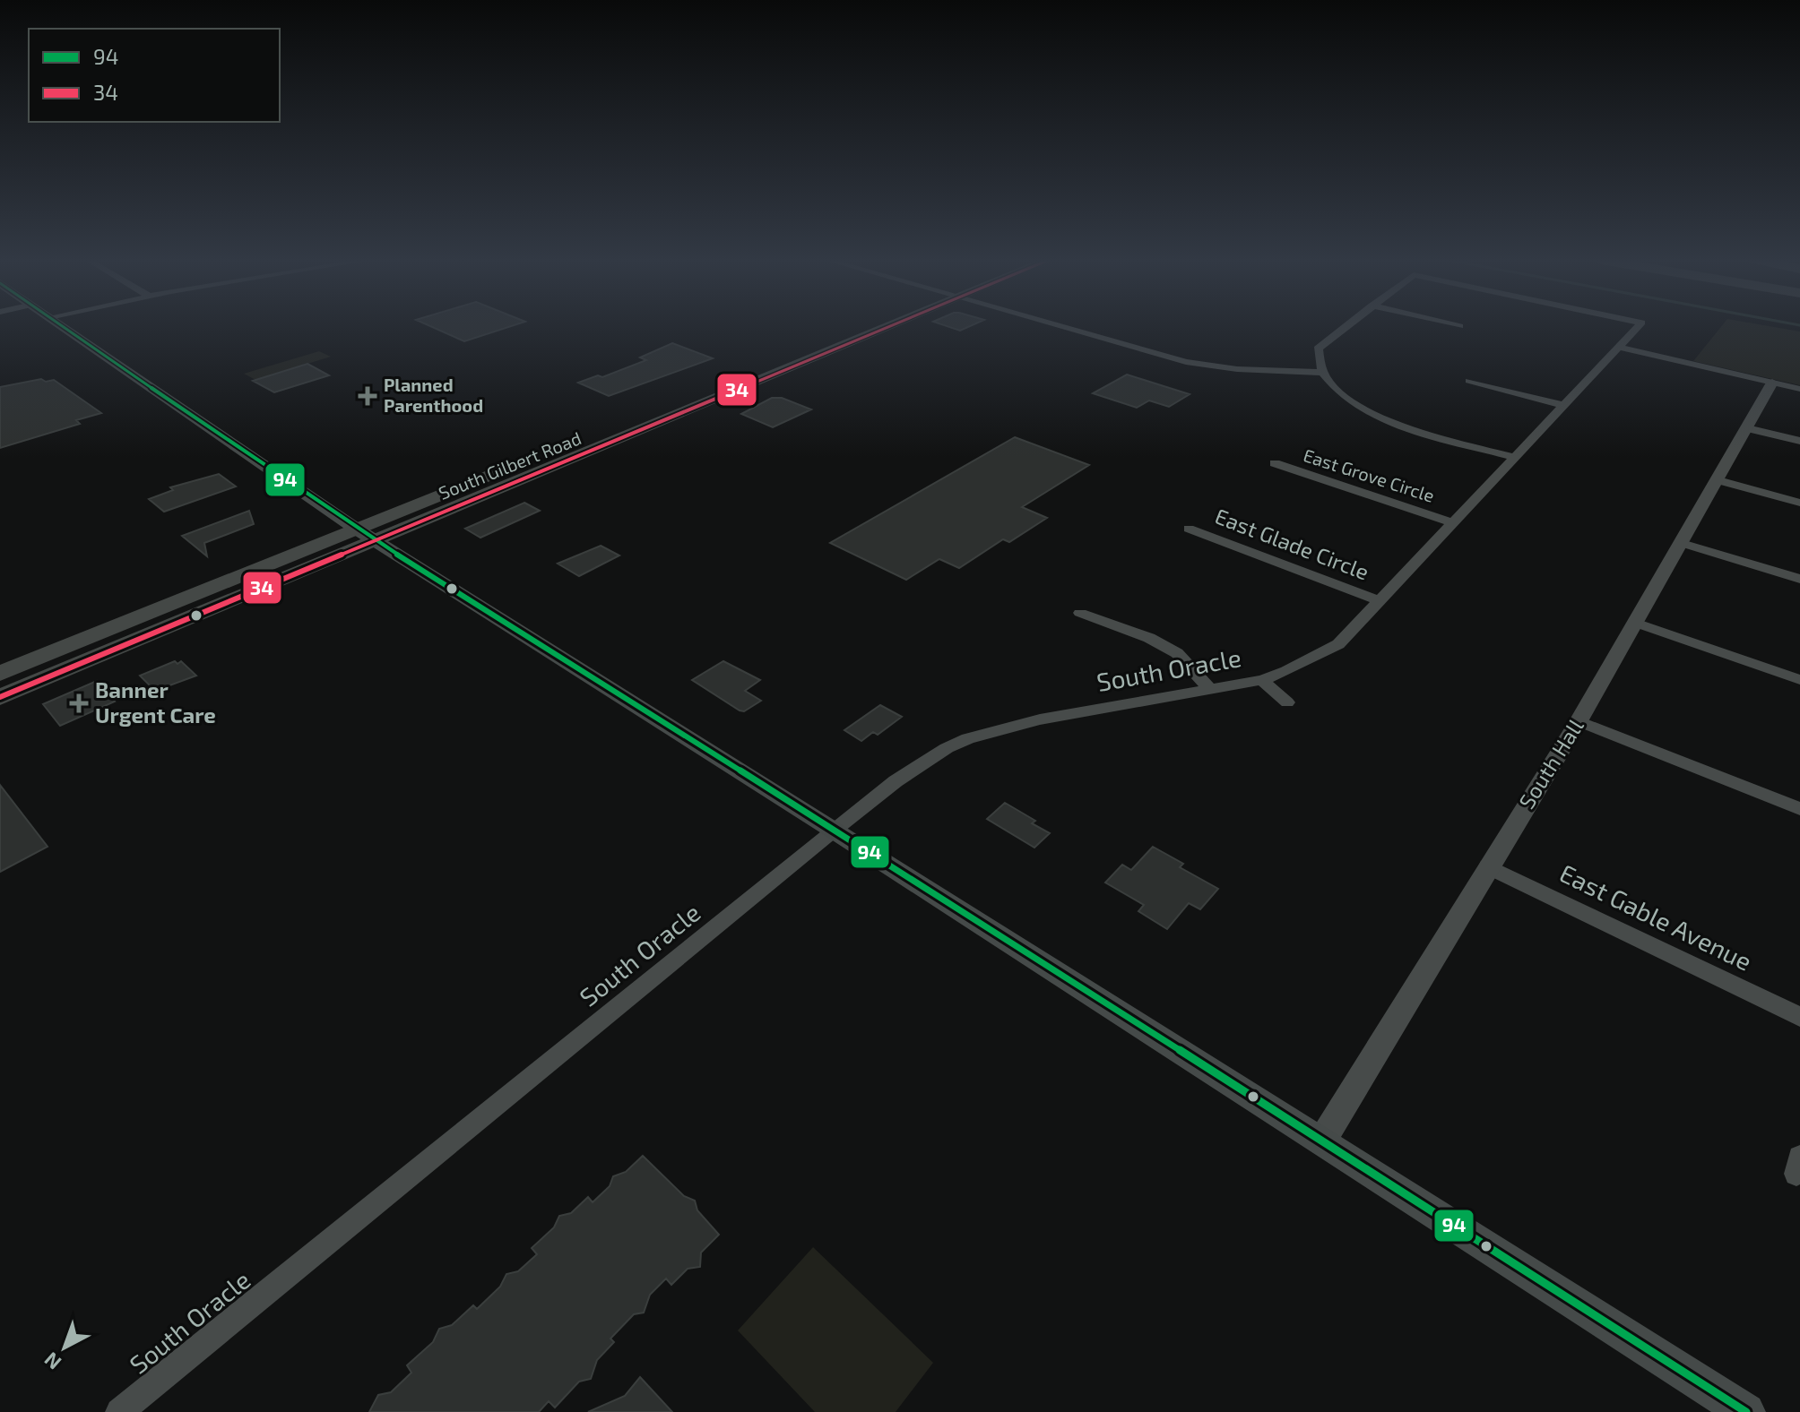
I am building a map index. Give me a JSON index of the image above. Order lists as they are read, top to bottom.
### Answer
{
  "streets": {
    "main road": ["South Gilbert Road"],
    "street": [
      "East Grove Circle",
      "East Glade Circle",
      "South Oracle",
      "South Hall",
      "East Gable Avenue"
    ]
  },
  "crossings": [
    ["East Grove Circle", "South Oracle"],
    ["East Glade Circle", "South Oracle"],
    ["South Hall", "East Gable Avenue"]
  ],
  "places": {
    "health": ["Planned Parenthood", "Banner Urgent Care"]
  },
  "lines": ["transit line 94", "transit line 34"],
  "legend": ["94", "34"],
  "north": "bottom left"
}
